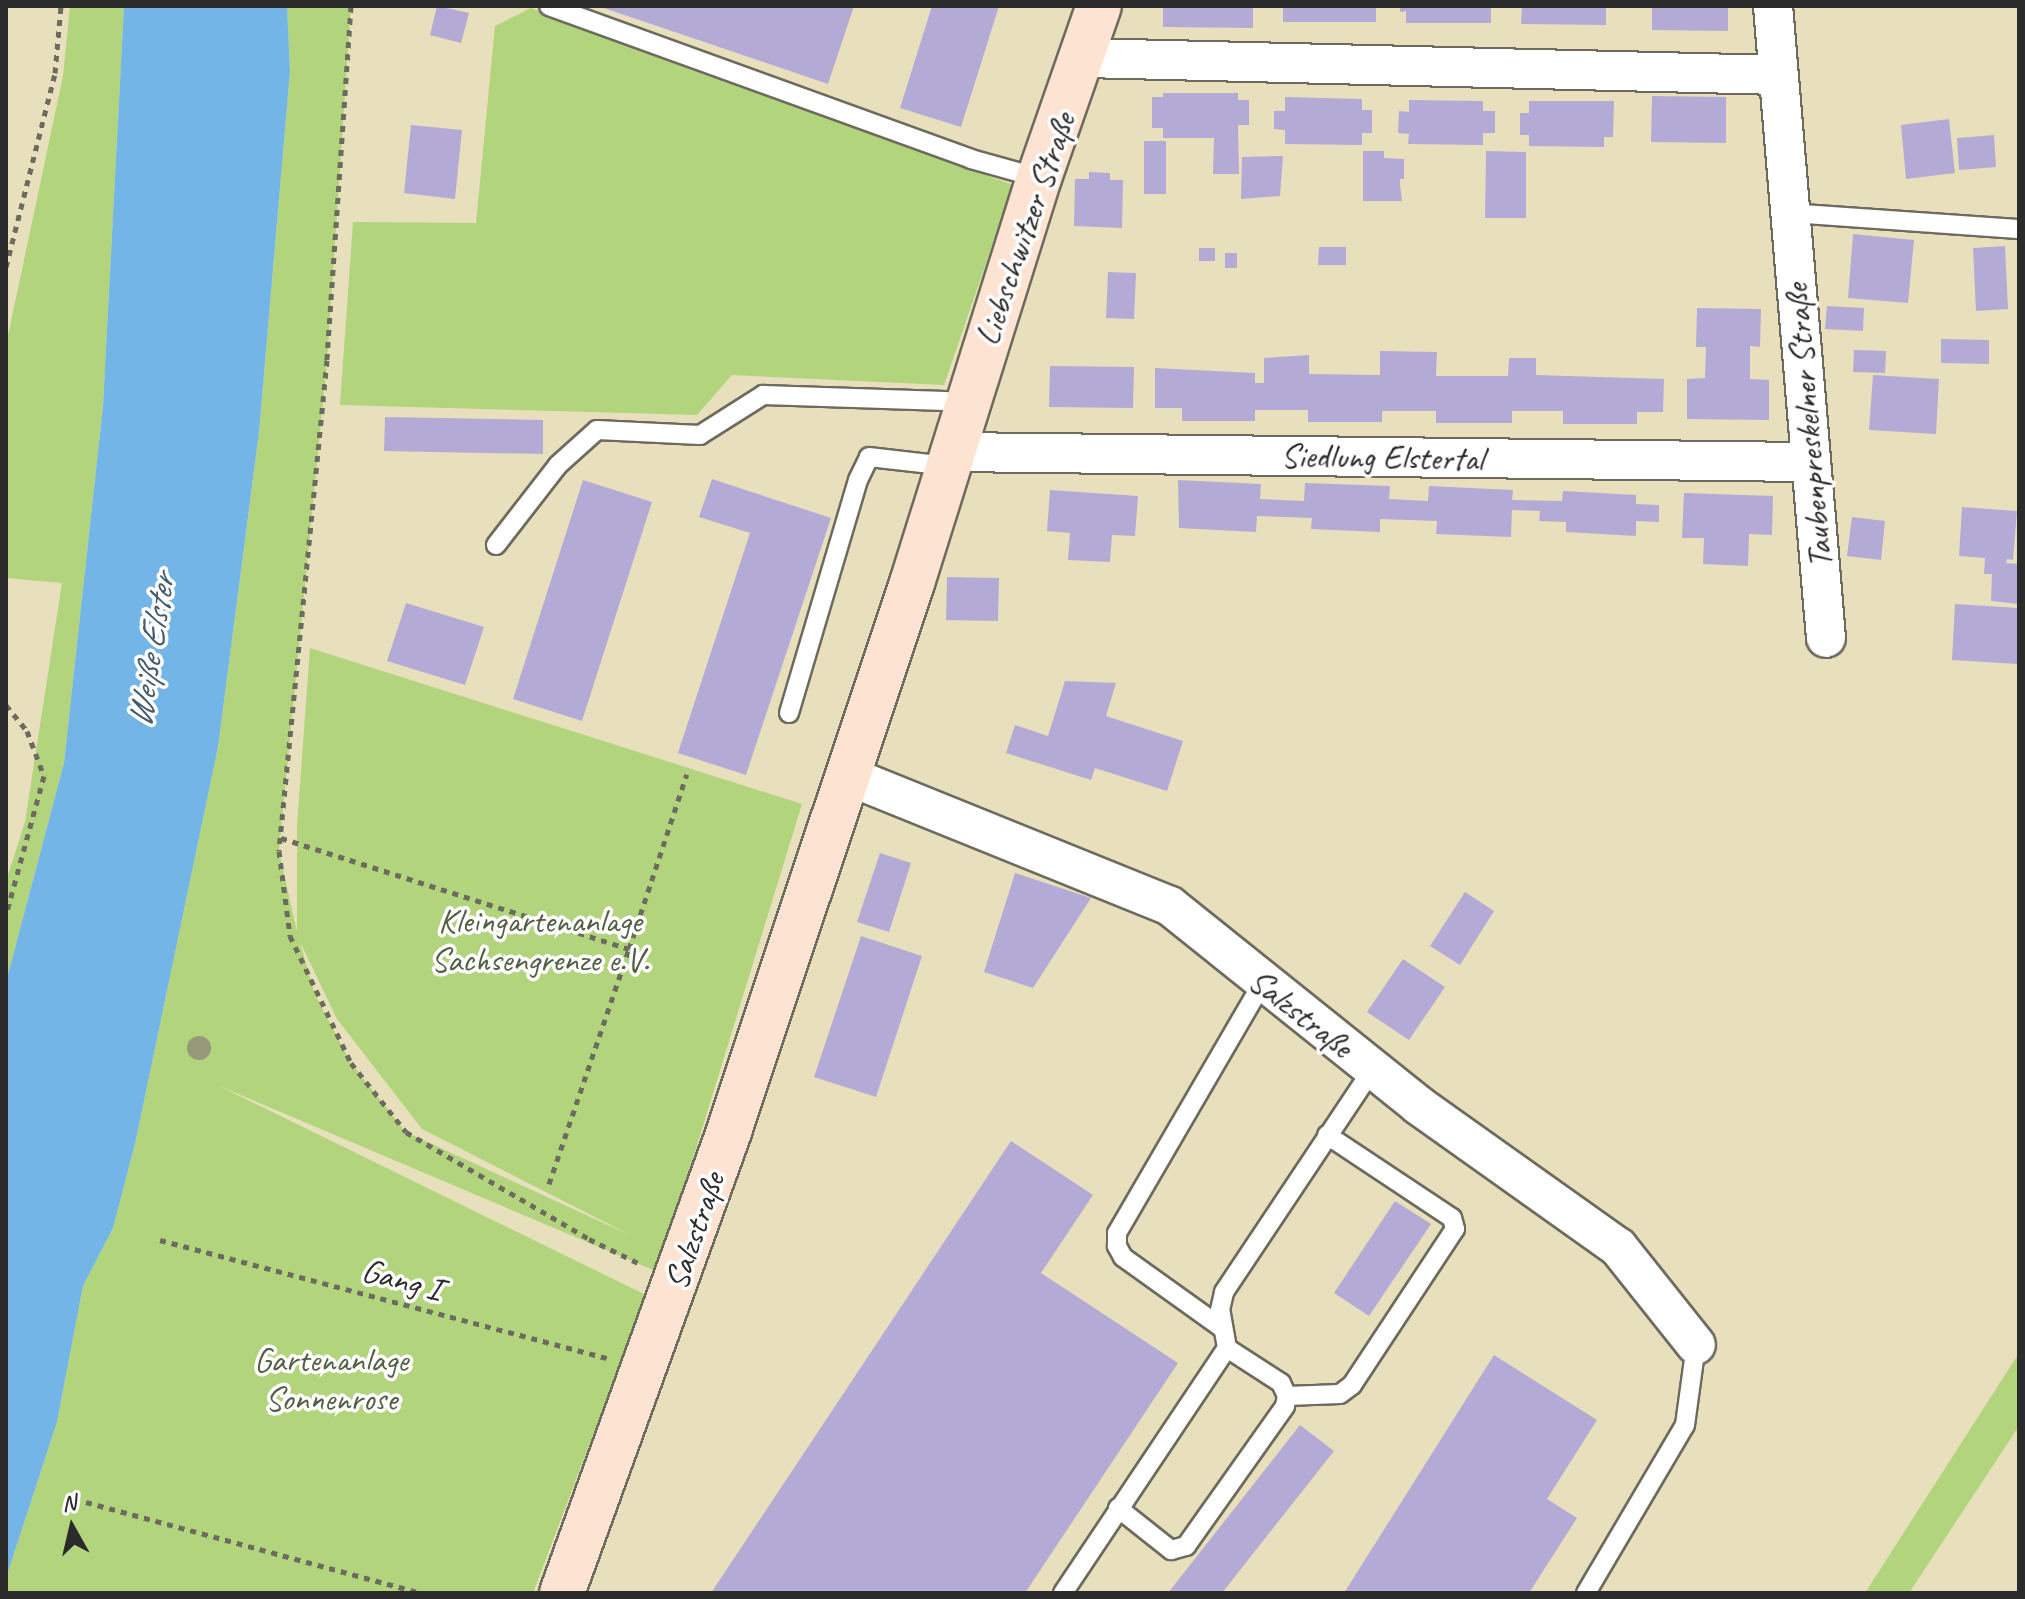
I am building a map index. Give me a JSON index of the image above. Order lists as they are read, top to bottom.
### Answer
{
  "streets": {
    "main road": ["Liebschwitzer Straße", "Salzstraße"],
    "street": ["Taubenpreskelner Straße", "Siedlung Elstertal"],
    "path": ["Gang I"]
  },
  "crossings": [
    ["Liebschwitzer Straße", "Siedlung Elstertal"],
    ["Liebschwitzer Straße", "Salzstraße"],
    ["Taubenpreskelner Straße", "Siedlung Elstertal"],
    ["Siedlung Elstertal", "Salzstraße"]
  ],
  "water": ["Weiße Elster"],
  "parks": ["Kleingartenanlage Sachsengrenze e.V.", "Gartenanlage Sonnenrose"],
  "north": "top"
}
